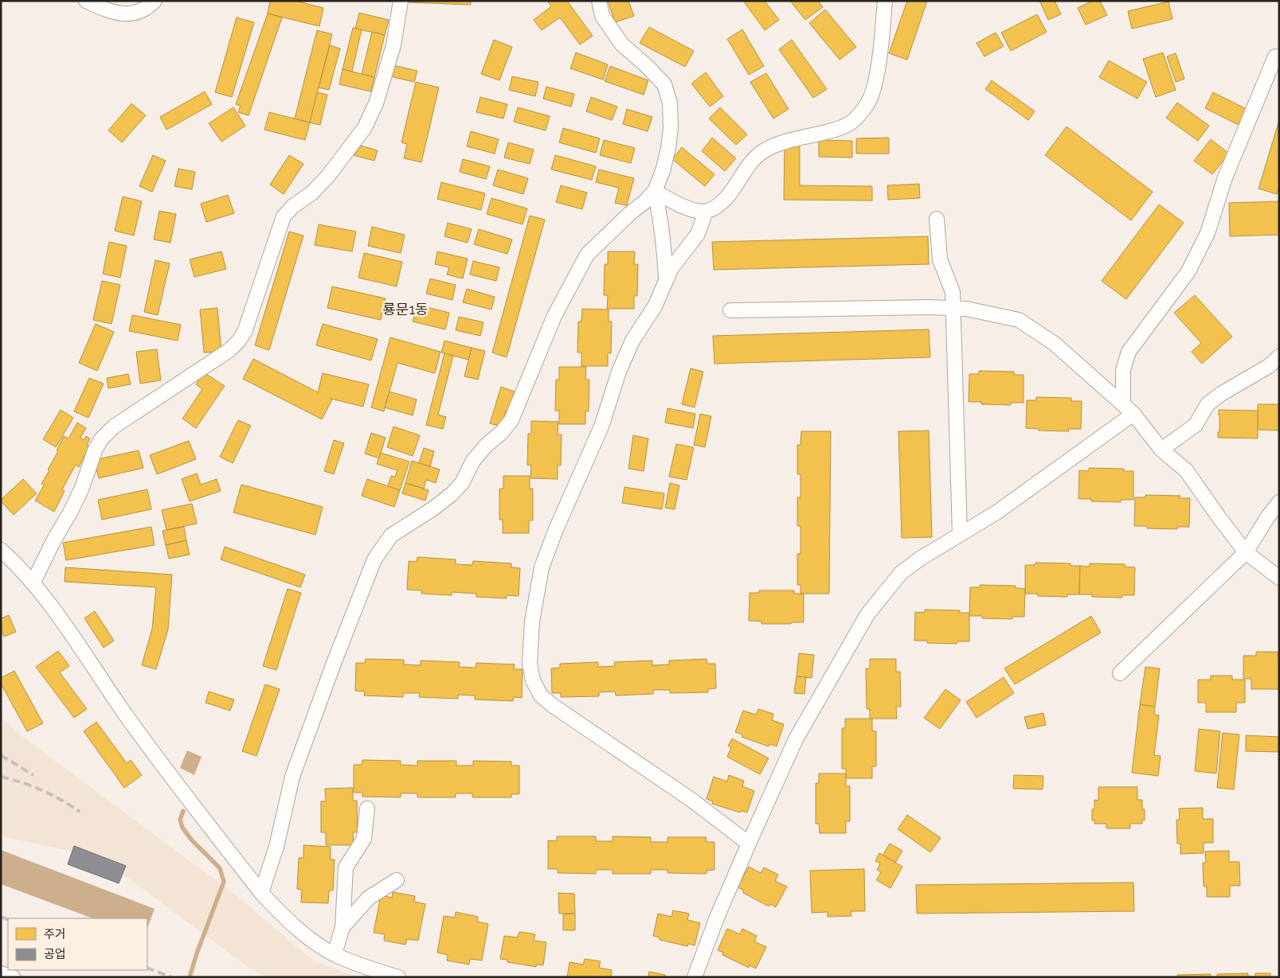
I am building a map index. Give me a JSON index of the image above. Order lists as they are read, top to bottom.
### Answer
{
  "districts": ["룡문1동"],
  "legend": ["주거", "공업"]
}
